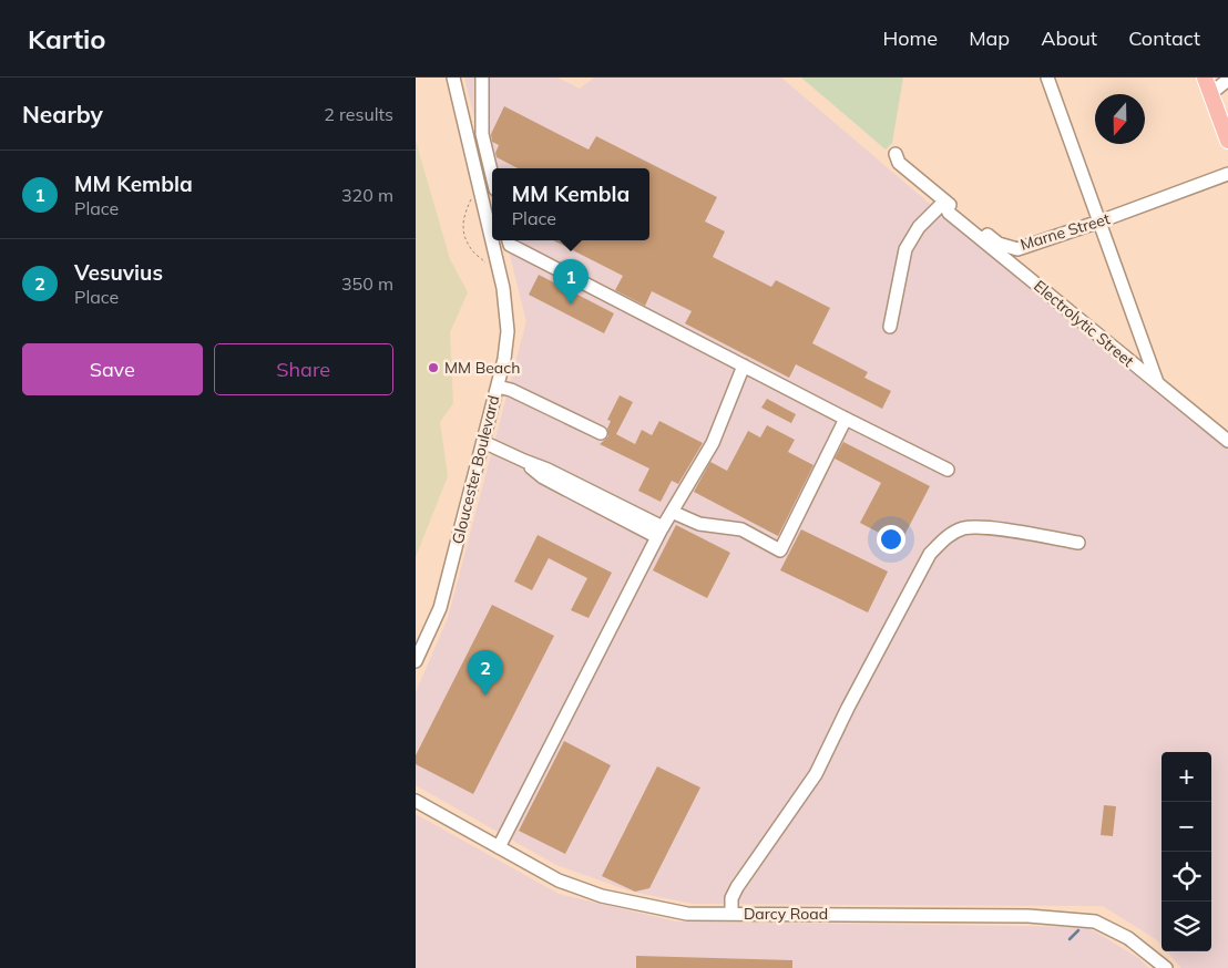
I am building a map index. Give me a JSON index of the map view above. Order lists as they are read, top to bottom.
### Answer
{
  "streets": {
    "street": [
      "Marne Street",
      "Electrolytic Street",
      "Gloucester Boulevard",
      "Darcy Road"
    ]
  },
  "crossings": [
    ["Marne Street", "Electrolytic Street"]
  ],
  "places": ["MM Beach"],
  "north": "bottom",
  "page": {
    "header": "Kartio",
    "nav": [
      "Home",
      "Map",
      "About",
      "Contact"
    ],
    "heading": ["Nearby", "2 results"],
    "list": [
      {
        "mark": "1",
        "name": "MM Kembla",
        "note": "Place",
        "value": "320 m"
      },
      {
        "mark": "2",
        "name": "Vesuvius",
        "note": "Place",
        "value": "350 m"
      }
    ],
    "popup": ["MM Kembla", "Place"],
    "pins": ["1", "2"],
    "buttons": ["Save", "Share"],
    "map_buttons": ["+", "−"]
  }
}
